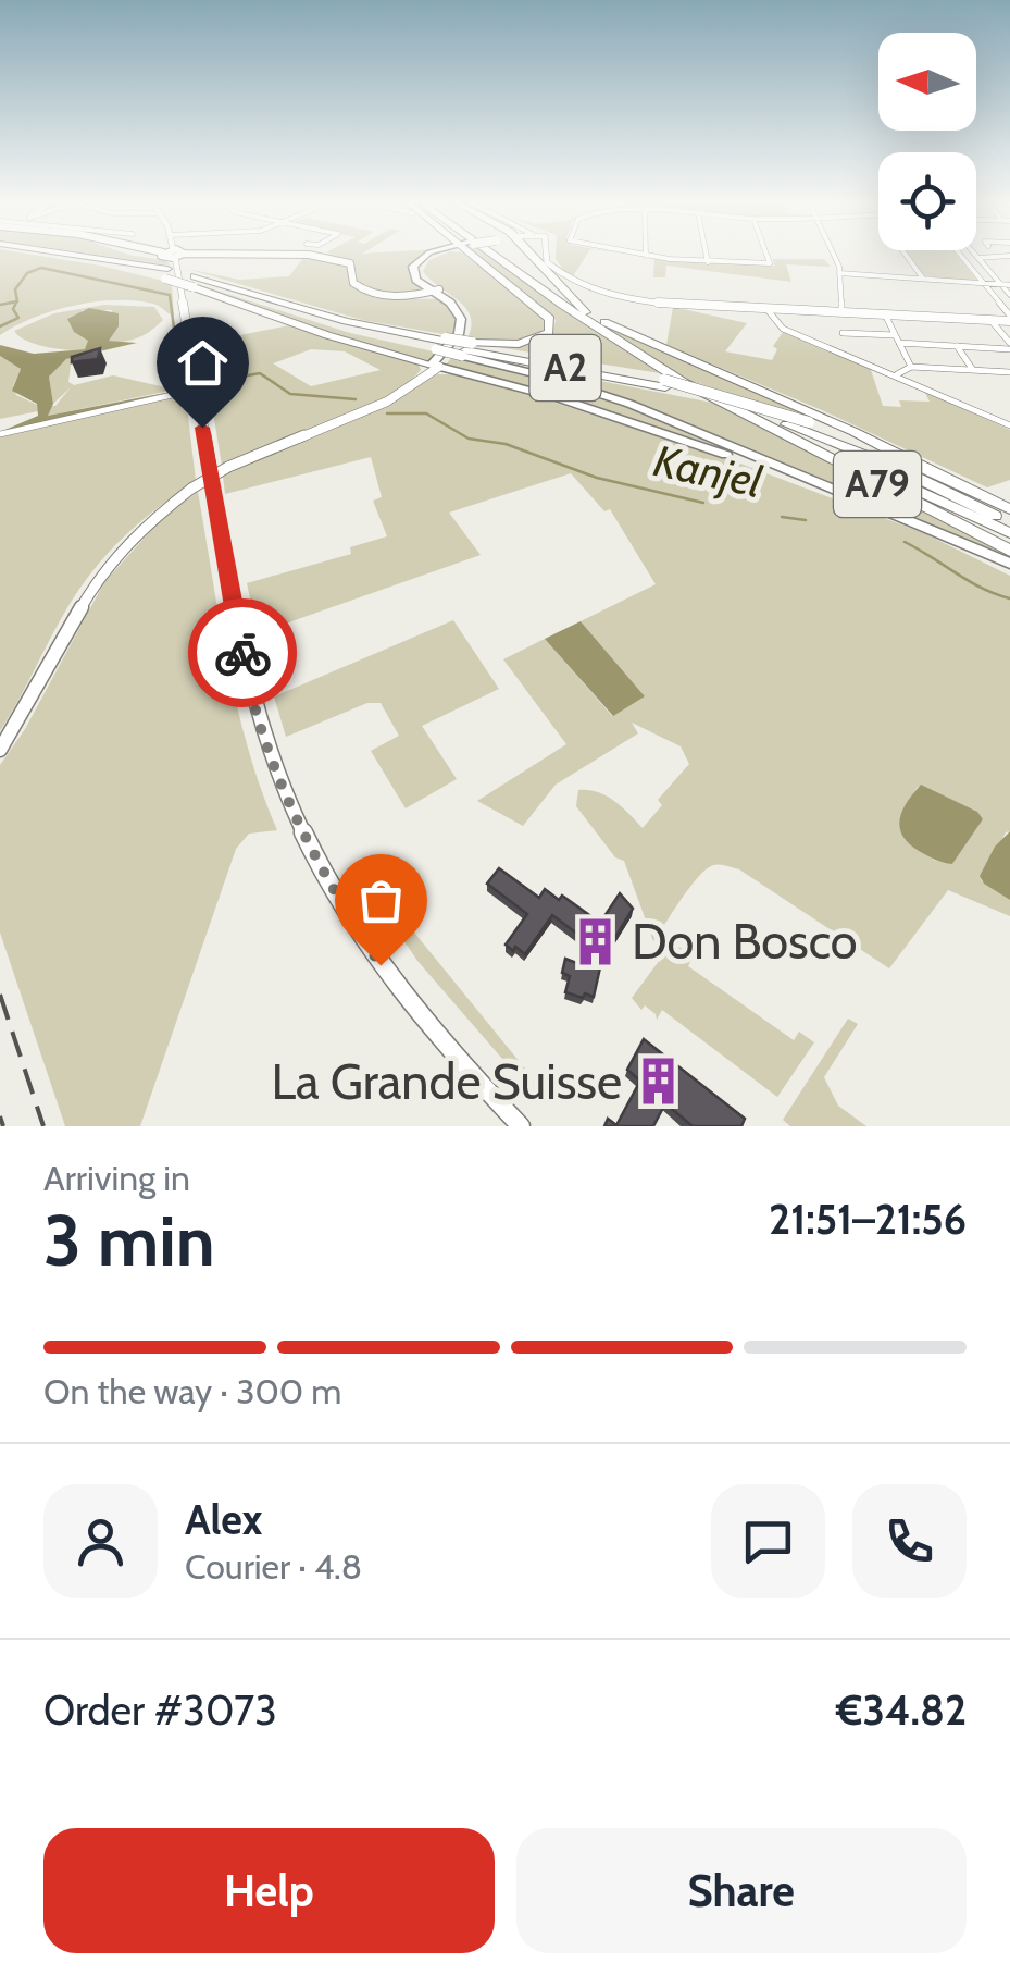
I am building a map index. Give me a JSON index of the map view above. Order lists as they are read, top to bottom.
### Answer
{
  "streets": {
    "highway": ["A2", "A79"]
  },
  "crossings": [
    ["A2", "A79"]
  ],
  "water": ["Kanjel"],
  "places": {
    "building": ["Don Bosco", "La Grande Suisse"]
  },
  "north": "left",
  "page": {
    "heading": ["3 min", "Arriving in", "21:51–21:56"],
    "panel": [
      "Alex",
      "Courier · 4.8",
      "Order #3073",
      "€34.82"
    ],
    "bar": "On the way · 300 m",
    "buttons": ["Help", "Share"]
  }
}
